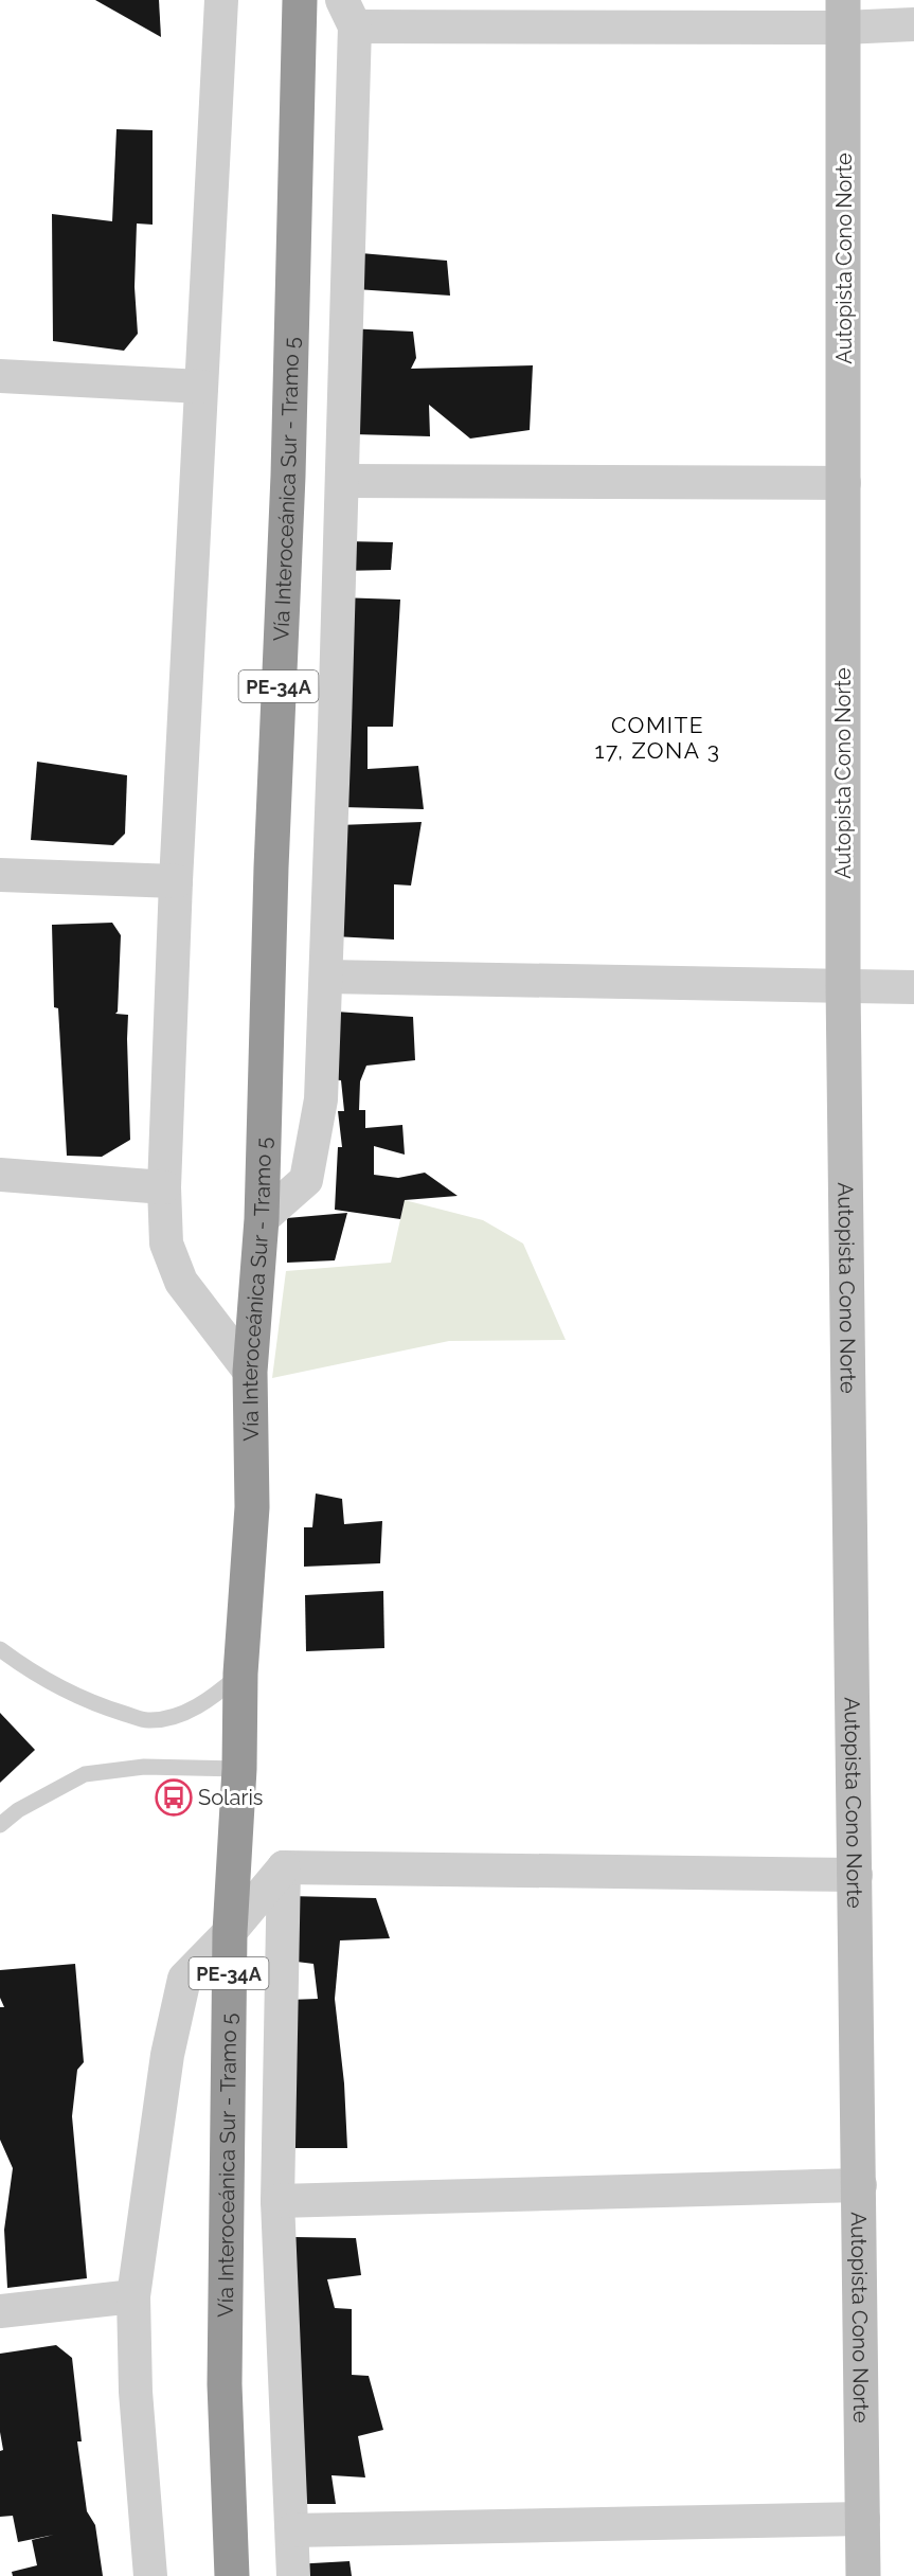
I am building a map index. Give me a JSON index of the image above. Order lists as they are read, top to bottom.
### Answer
{
  "streets": {
    "highway": ["Vía Interoceánica Sur - Tramo 5", "PE-34A"],
    "main road": ["Autopista Cono Norte"]
  },
  "districts": ["COMITE 17, ZONA 3"],
  "places": {
    "bus stop": ["Solaris"]
  }
}
